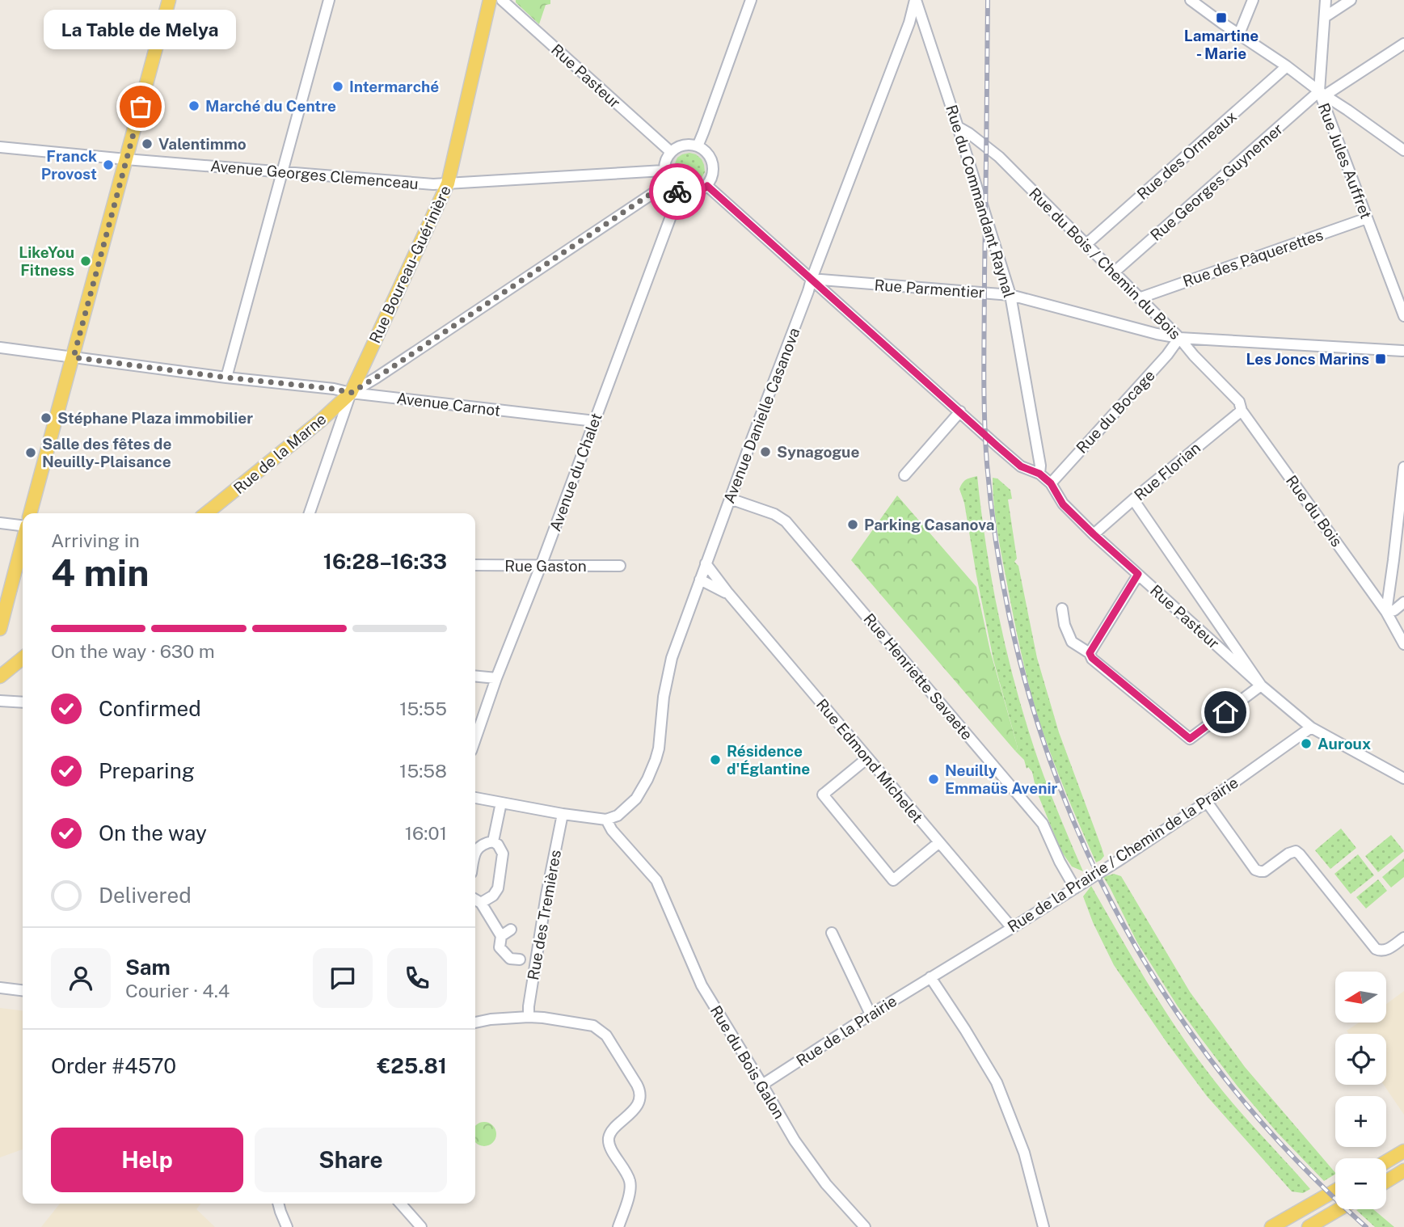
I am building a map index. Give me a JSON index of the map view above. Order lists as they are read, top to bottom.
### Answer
{
  "streets": {
    "main road": ["Rue Boureau-Guérinière", "Rue de la Marne"],
    "street": [
      "Rue Pasteur",
      "Rue des Ormeaux",
      "Rue Jules Auffret",
      "Avenue Georges Clemenceau",
      "Rue Georges Guynemer",
      "Rue du Commandant Raynal",
      "Rue des Pâquerettes",
      "Rue du Bois / Chemin du Bois",
      "Rue Parmentier",
      "Avenue Carnot",
      "Rue du Bocage",
      "Avenue Danielle Casanova",
      "Rue Florian",
      "Avenue du Chalet",
      "Rue du Bois",
      "Rue Gaston",
      "Rue Henriette Savaete",
      "Rue Edmond Michelet",
      "Rue de la Prairie / Chemin de la Prairie",
      "Rue des Tremières",
      "Rue de la Prairie",
      "Rue du Bois Galon"
    ]
  },
  "crossings": [
    ["Rue Pasteur", "Avenue Georges Clemenceau"],
    ["Rue Pasteur", "Rue du Commandant Raynal"],
    ["Rue Pasteur", "Rue Parmentier"],
    ["Rue Pasteur", "Rue du Bocage"],
    ["Rue Pasteur", "Avenue Danielle Casanova"],
    ["Rue Pasteur", "Rue de la Marne"],
    ["Rue Pasteur", "Rue Florian"],
    ["Rue Pasteur", "Avenue du Chalet"],
    ["Rue des Ormeaux", "Rue du Bois / Chemin du Bois"],
    ["Rue Jules Auffret", "Rue Georges Guynemer"],
    ["Rue Jules Auffret", "Rue des Pâquerettes"],
    ["Avenue Georges Clemenceau", "Rue Boureau-Guérinière"],
    ["Avenue Georges Clemenceau", "Rue de la Marne"],
    ["Avenue Georges Clemenceau", "Avenue du Chalet"],
    ["Rue Georges Guynemer", "Rue du Bois / Chemin du Bois"],
    ["Rue du Commandant Raynal", "Rue du Bois / Chemin du Bois"],
    ["Rue du Commandant Raynal", "Rue Parmentier"],
    ["Rue du Commandant Raynal", "Avenue Danielle Casanova"],
    ["Rue des Pâquerettes", "Rue du Bois / Chemin du Bois"],
    ["Rue du Bois / Chemin du Bois", "Rue Parmentier"],
    ["Rue du Bois / Chemin du Bois", "Rue du Bocage"],
    ["Rue du Bois / Chemin du Bois", "Rue Florian"],
    ["Rue du Bois / Chemin du Bois", "Rue du Bois"],
    ["Rue Boureau-Guérinière", "Avenue Carnot"],
    ["Rue Boureau-Guérinière", "Rue de la Marne"],
    ["Rue Parmentier", "Rue du Bocage"],
    ["Rue Parmentier", "Avenue Danielle Casanova"],
    ["Avenue Carnot", "Rue de la Marne"],
    ["Avenue Carnot", "Avenue du Chalet"],
    ["Avenue Danielle Casanova", "Rue Henriette Savaete"],
    ["Avenue Danielle Casanova", "Rue Edmond Michelet"],
    ["Avenue Danielle Casanova", "Rue du Bois Galon"],
    ["Rue de la Marne", "Avenue du Chalet"],
    ["Rue Florian", "Rue du Bois"],
    ["Avenue du Chalet", "Rue Gaston"],
    ["Rue Henriette Savaete", "Rue de la Prairie / Chemin de la Prairie"],
    ["Rue Edmond Michelet", "Rue de la Prairie / Chemin de la Prairie"],
    ["Rue de la Prairie / Chemin de la Prairie", "Rue de la Prairie"],
    ["Rue de la Prairie", "Rue du Bois Galon"]
  ],
  "places": {
    "transit": ["Lamartine - Marie", "Les Joncs Marins"],
    "other": [
      "Intermarché",
      "Marché du Centre",
      "La Table de Melya",
      "Valentimmo",
      "Franck Provost",
      "LikeYou Fitness",
      "Stéphane Plaza immobilier",
      "Synagogue",
      "Salle des fêtes de Neuilly-Plaisance",
      "Parking Casanova",
      "Auroux",
      "Résidence d'Églantine",
      "Neuilly Emmaüs Avenir"
    ]
  },
  "north": "left",
  "page": {
    "bubble": "La Table de Melya",
    "heading": ["4 min", "Arriving in", "16:28–16:33"],
    "panel": [
      "Sam",
      "Courier · 4.4",
      "Order #4570",
      "€25.81"
    ],
    "bar": "On the way · 630 m",
    "list": [
      ["Confirmed", "15:55"],
      ["Preparing", "15:58"],
      ["On the way", "16:01"],
      "Delivered"
    ],
    "map_buttons": ["+", "−"],
    "buttons": ["Help", "Share"]
  }
}
